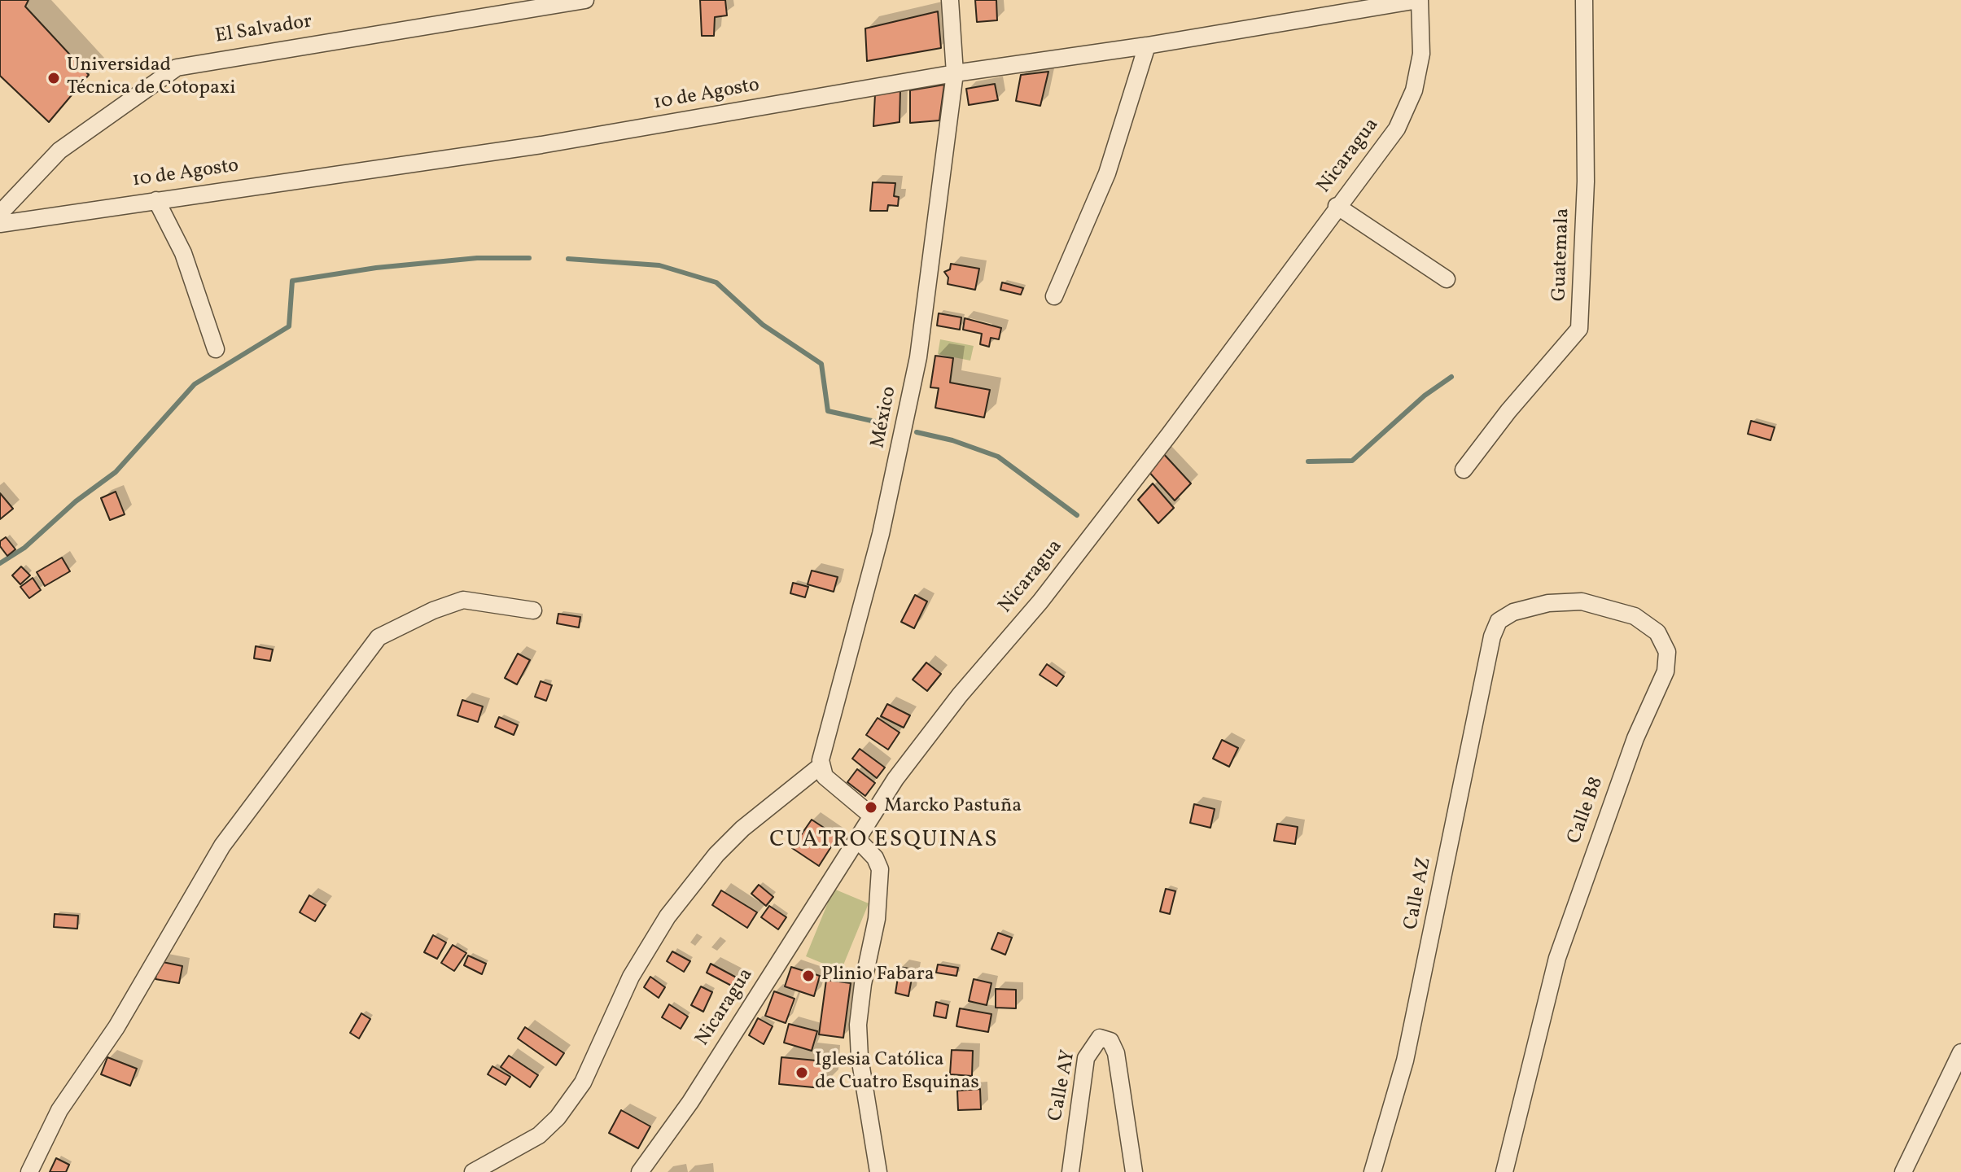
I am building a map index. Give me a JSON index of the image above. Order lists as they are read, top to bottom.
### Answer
{
  "streets": {
    "street": [
      "El Salvador",
      "10 de Agosto",
      "Nicaragua",
      "Guatemala",
      "México",
      "Calle B8",
      "Calle AZ",
      "Calle AY"
    ]
  },
  "crossings": [
    ["10 de Agosto", "Nicaragua"],
    ["10 de Agosto", "México"],
    ["Calle B8", "Calle AZ"]
  ],
  "districts": ["CUATRO ESQUINAS"],
  "places": [
    "Universidad Técnica de Cotopaxi",
    "Marcko Pastuña",
    "Plinio Fabara",
    "Iglesia Católica de Cuatro Esquinas"
  ]
}
